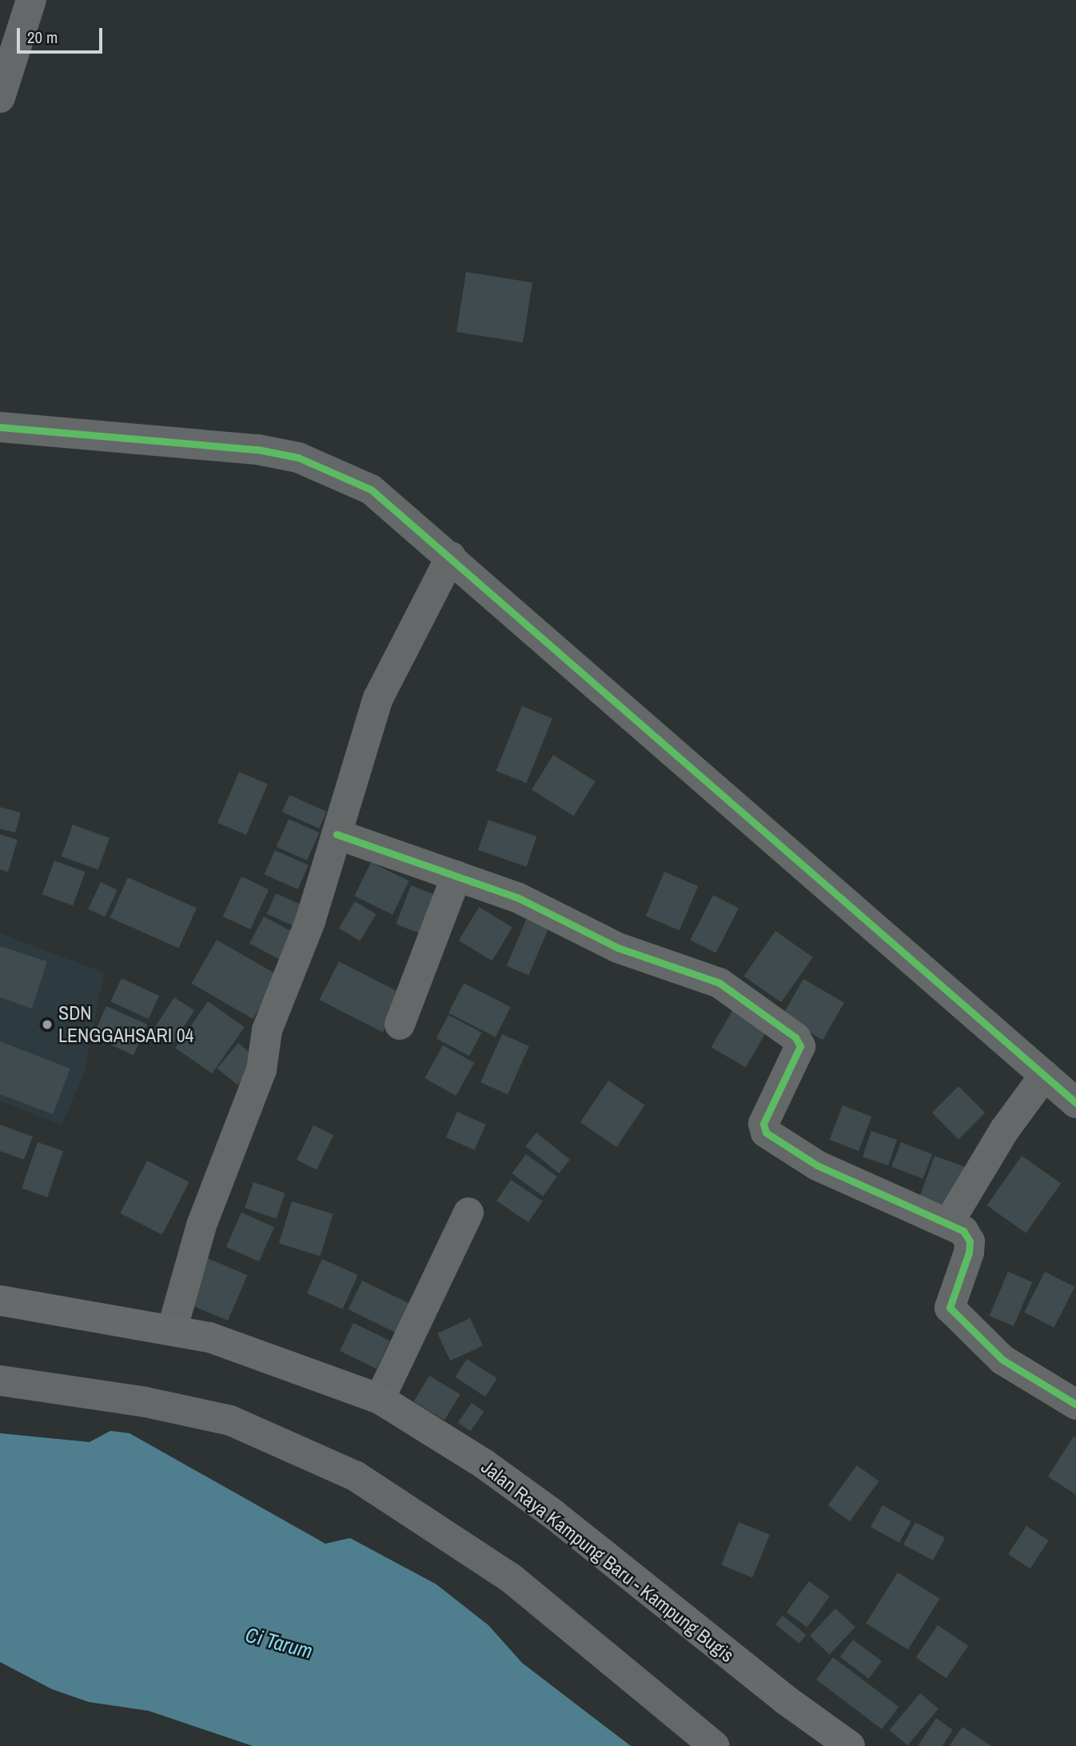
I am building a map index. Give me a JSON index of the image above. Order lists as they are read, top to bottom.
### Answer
{
  "streets": {
    "street": ["Jalan Raya Kampung Baru - Kampung Bugis"]
  },
  "water": ["Ci Tarum"],
  "places": ["SDN LENGGAHSARI 04"],
  "scale_bar": "20 m"
}
